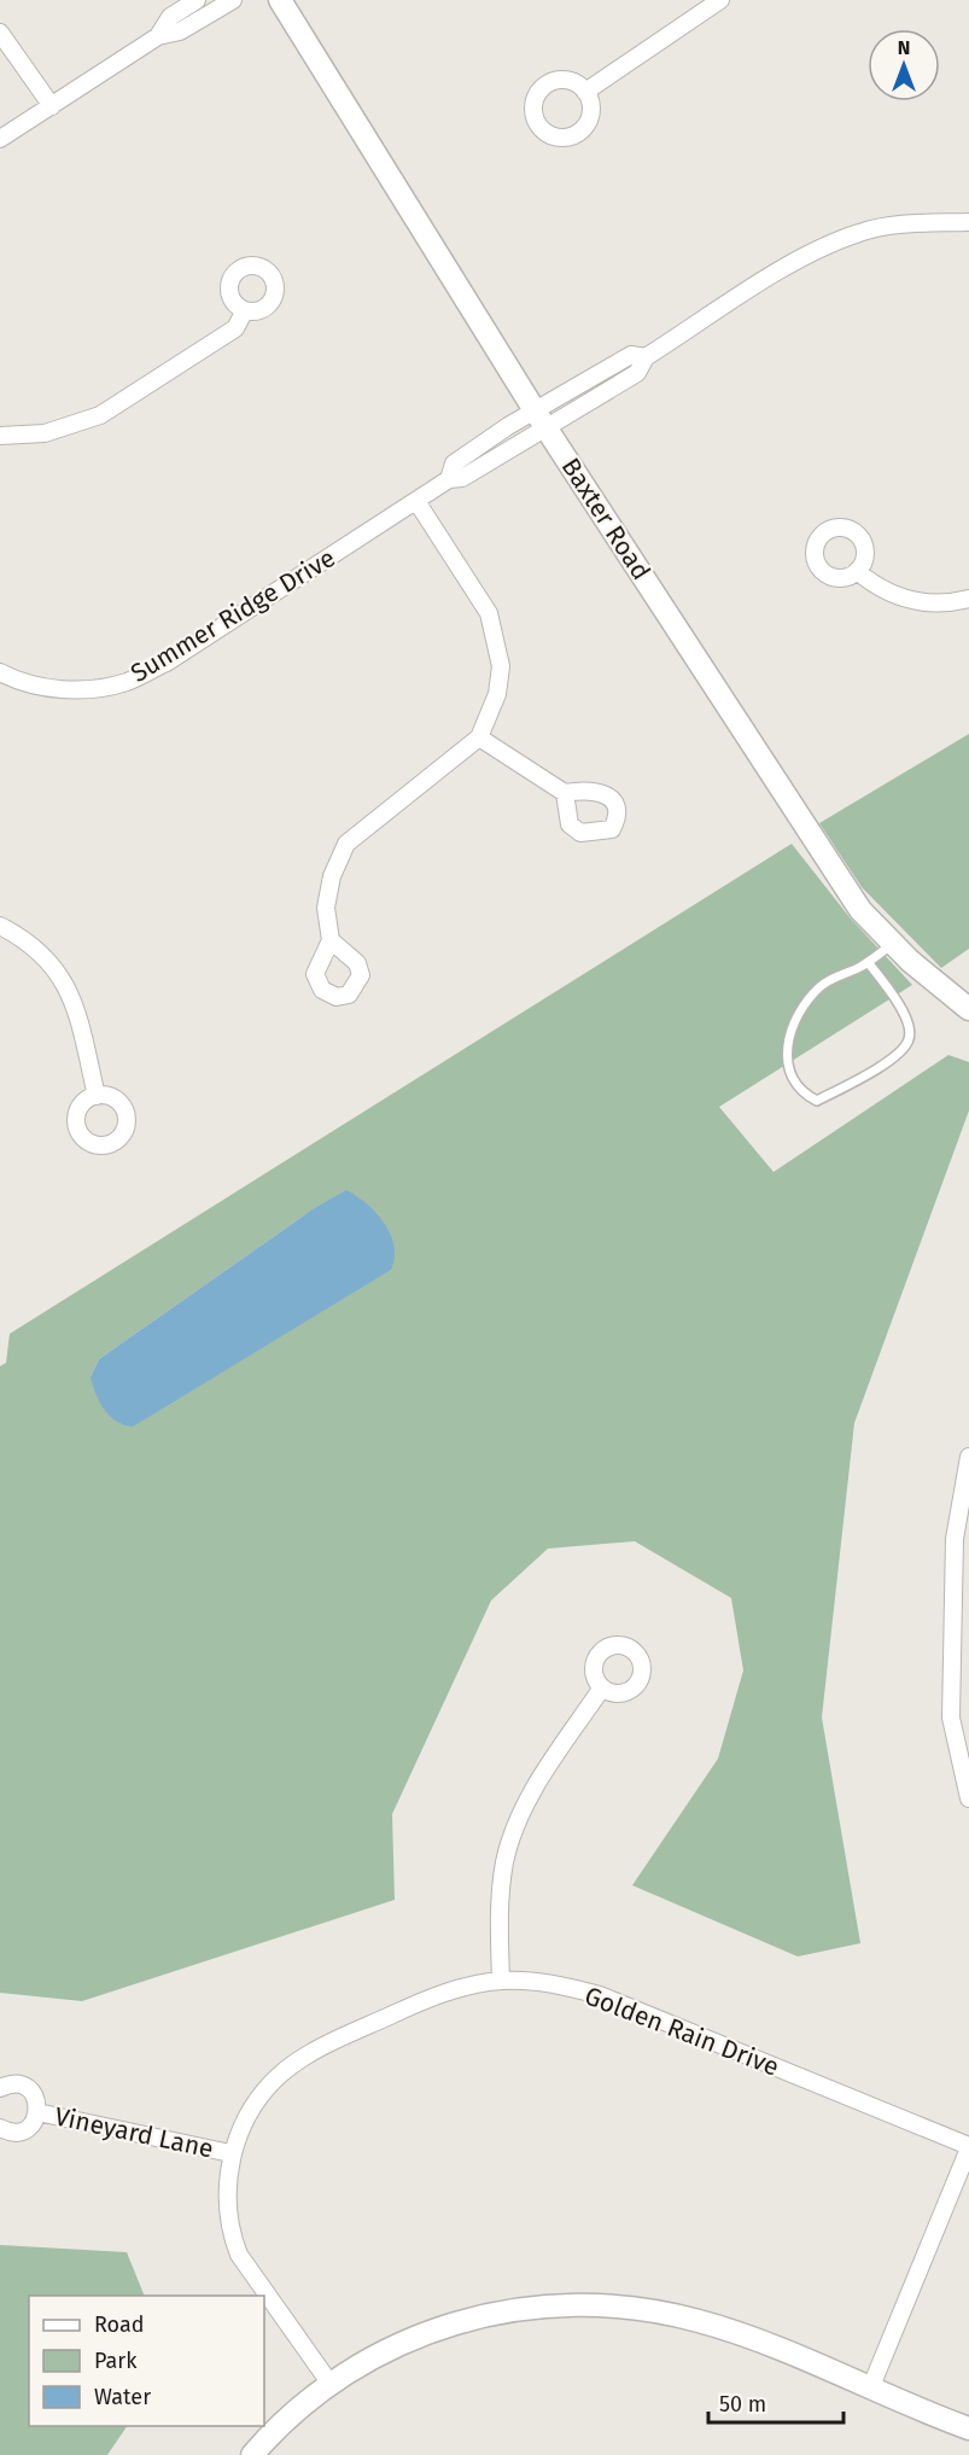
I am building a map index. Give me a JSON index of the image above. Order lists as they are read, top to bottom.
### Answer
{
  "streets": {
    "main road": ["Baxter Road"],
    "street": ["Summer Ridge Drive", "Golden Rain Drive", "Vineyard Lane"]
  },
  "crossings": [
    ["Baxter Road", "Summer Ridge Drive"],
    ["Golden Rain Drive", "Vineyard Lane"]
  ],
  "legend": ["Road", "Park", "Water"],
  "scale_bar": "50 m",
  "north": "top"
}
